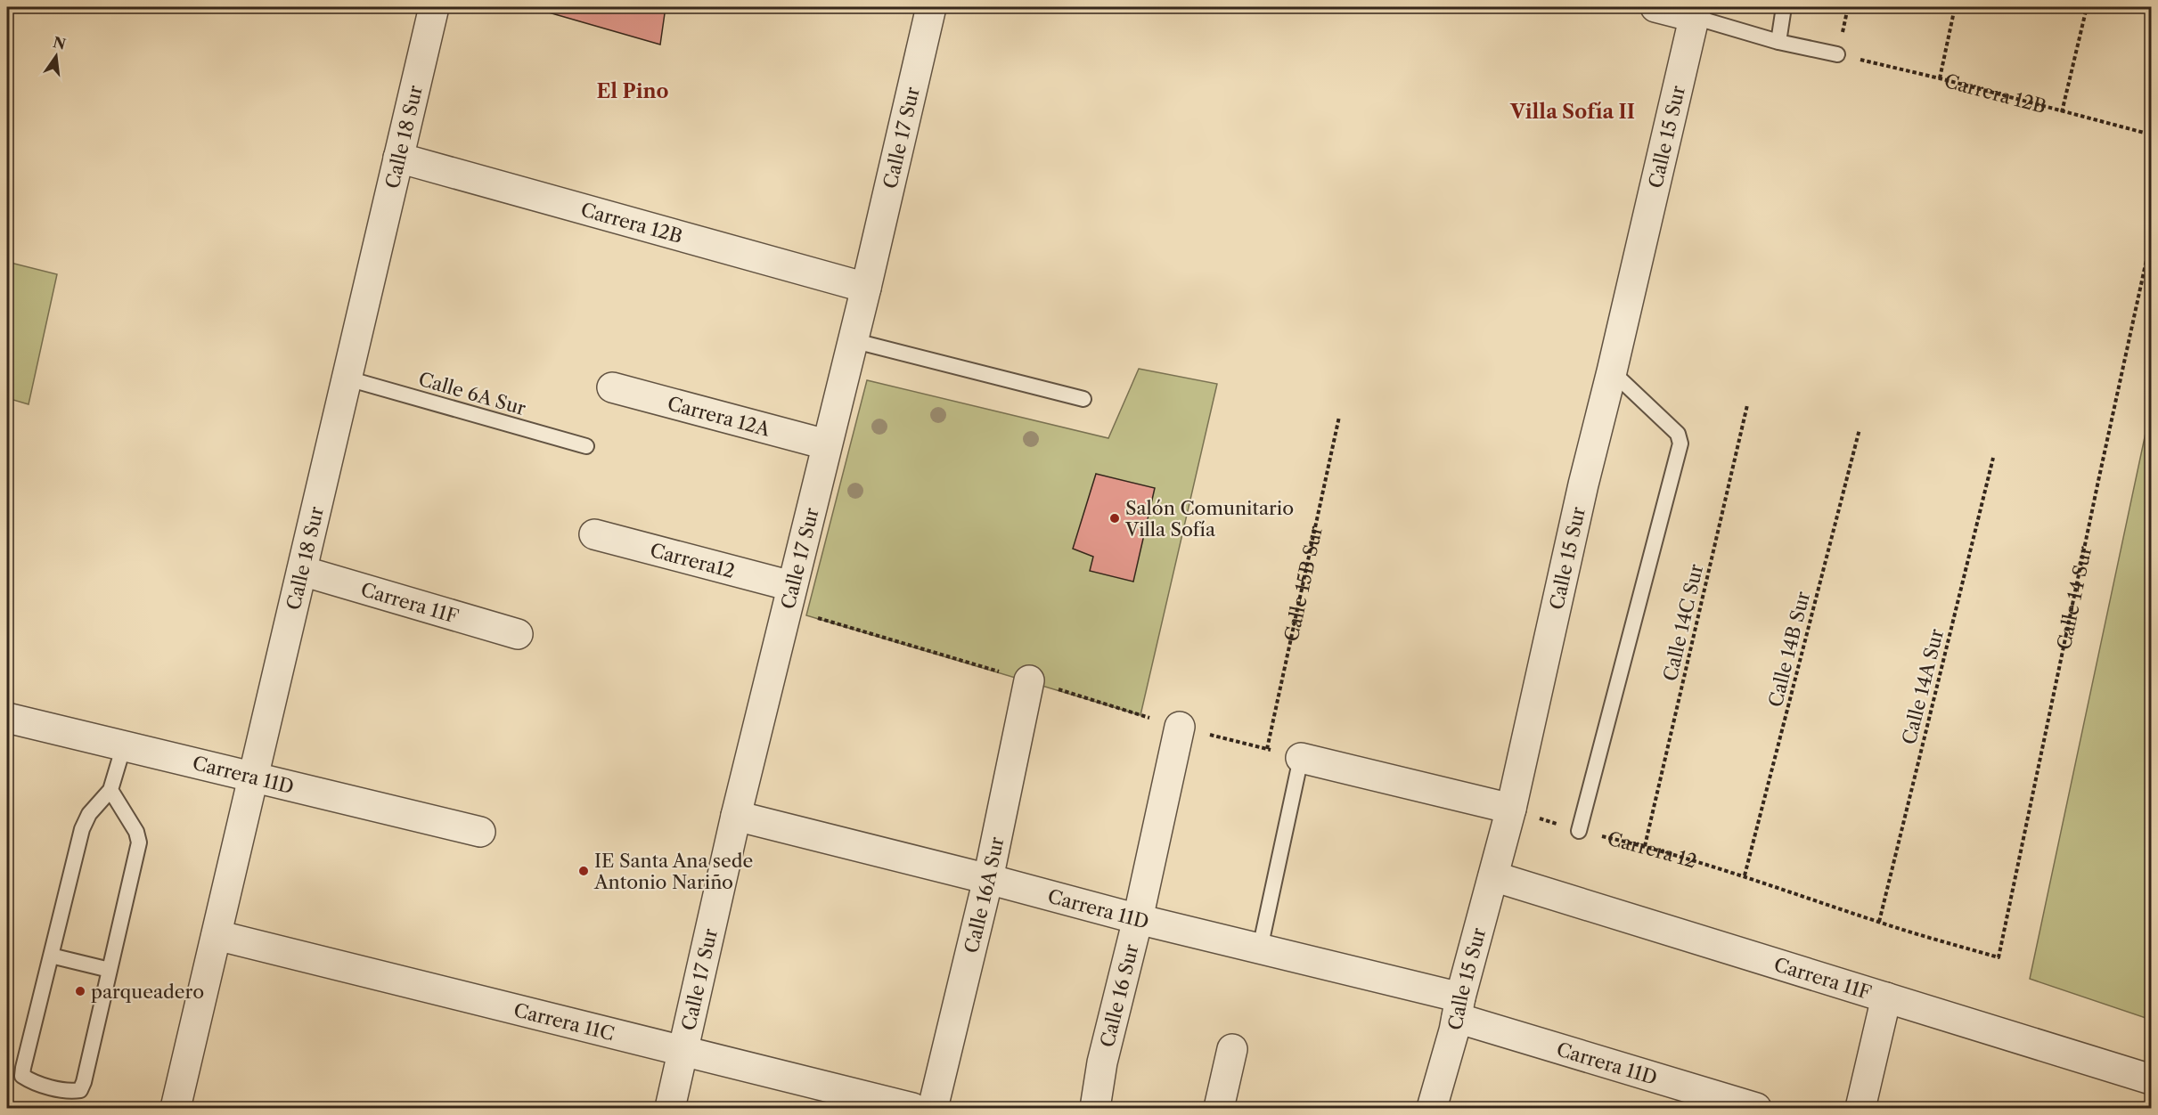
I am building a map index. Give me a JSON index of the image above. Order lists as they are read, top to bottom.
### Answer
{
  "streets": {
    "street": [
      "Carrera 12B",
      "Calle 18 Sur",
      "Calle 17 Sur",
      "Calle 15 Sur",
      "Carrera 12A",
      "Carrera12",
      "Carrera 11F",
      "Carrera 11D",
      "Calle 16A Sur",
      "Calle 16 Sur",
      "Carrera 11C"
    ],
    "lane": ["Calle 6A Sur"],
    "path": [
      "Calle 15B Sur",
      "Calle 14 Sur",
      "Calle 14C Sur",
      "Calle 14B Sur",
      "Calle 14A Sur",
      "Carrera 12"
    ]
  },
  "crossings": [
    ["Carrera 12B", "Calle 18 Sur"],
    ["Carrera 12B", "Calle 17 Sur"],
    ["Calle 18 Sur", "Calle 6A Sur"],
    ["Calle 18 Sur", "Carrera 11F"],
    ["Calle 18 Sur", "Carrera 11D"],
    ["Calle 18 Sur", "Carrera 11C"],
    ["Calle 17 Sur", "Carrera 12A"],
    ["Calle 17 Sur", "Carrera12"],
    ["Calle 17 Sur", "Carrera 11D"],
    ["Calle 17 Sur", "Carrera 11C"],
    ["Calle 15 Sur", "Carrera 11F"],
    ["Calle 15 Sur", "Carrera 11D"],
    ["Calle 15 Sur", "Carrera 12"],
    ["Calle 14 Sur", "Carrera 12"],
    ["Calle 14C Sur", "Carrera 12"],
    ["Calle 14B Sur", "Carrera 12"],
    ["Calle 14A Sur", "Carrera 12"],
    ["Carrera 11D", "Calle 16A Sur"],
    ["Carrera 11D", "Calle 16 Sur"]
  ],
  "districts": ["El Pino", "Villa Sofía II"],
  "places": ["Salón Comunitario Villa Sofía", "IE Santa Ana sede Antonio Nariño", "parqueadero"],
  "north": "top"
}
